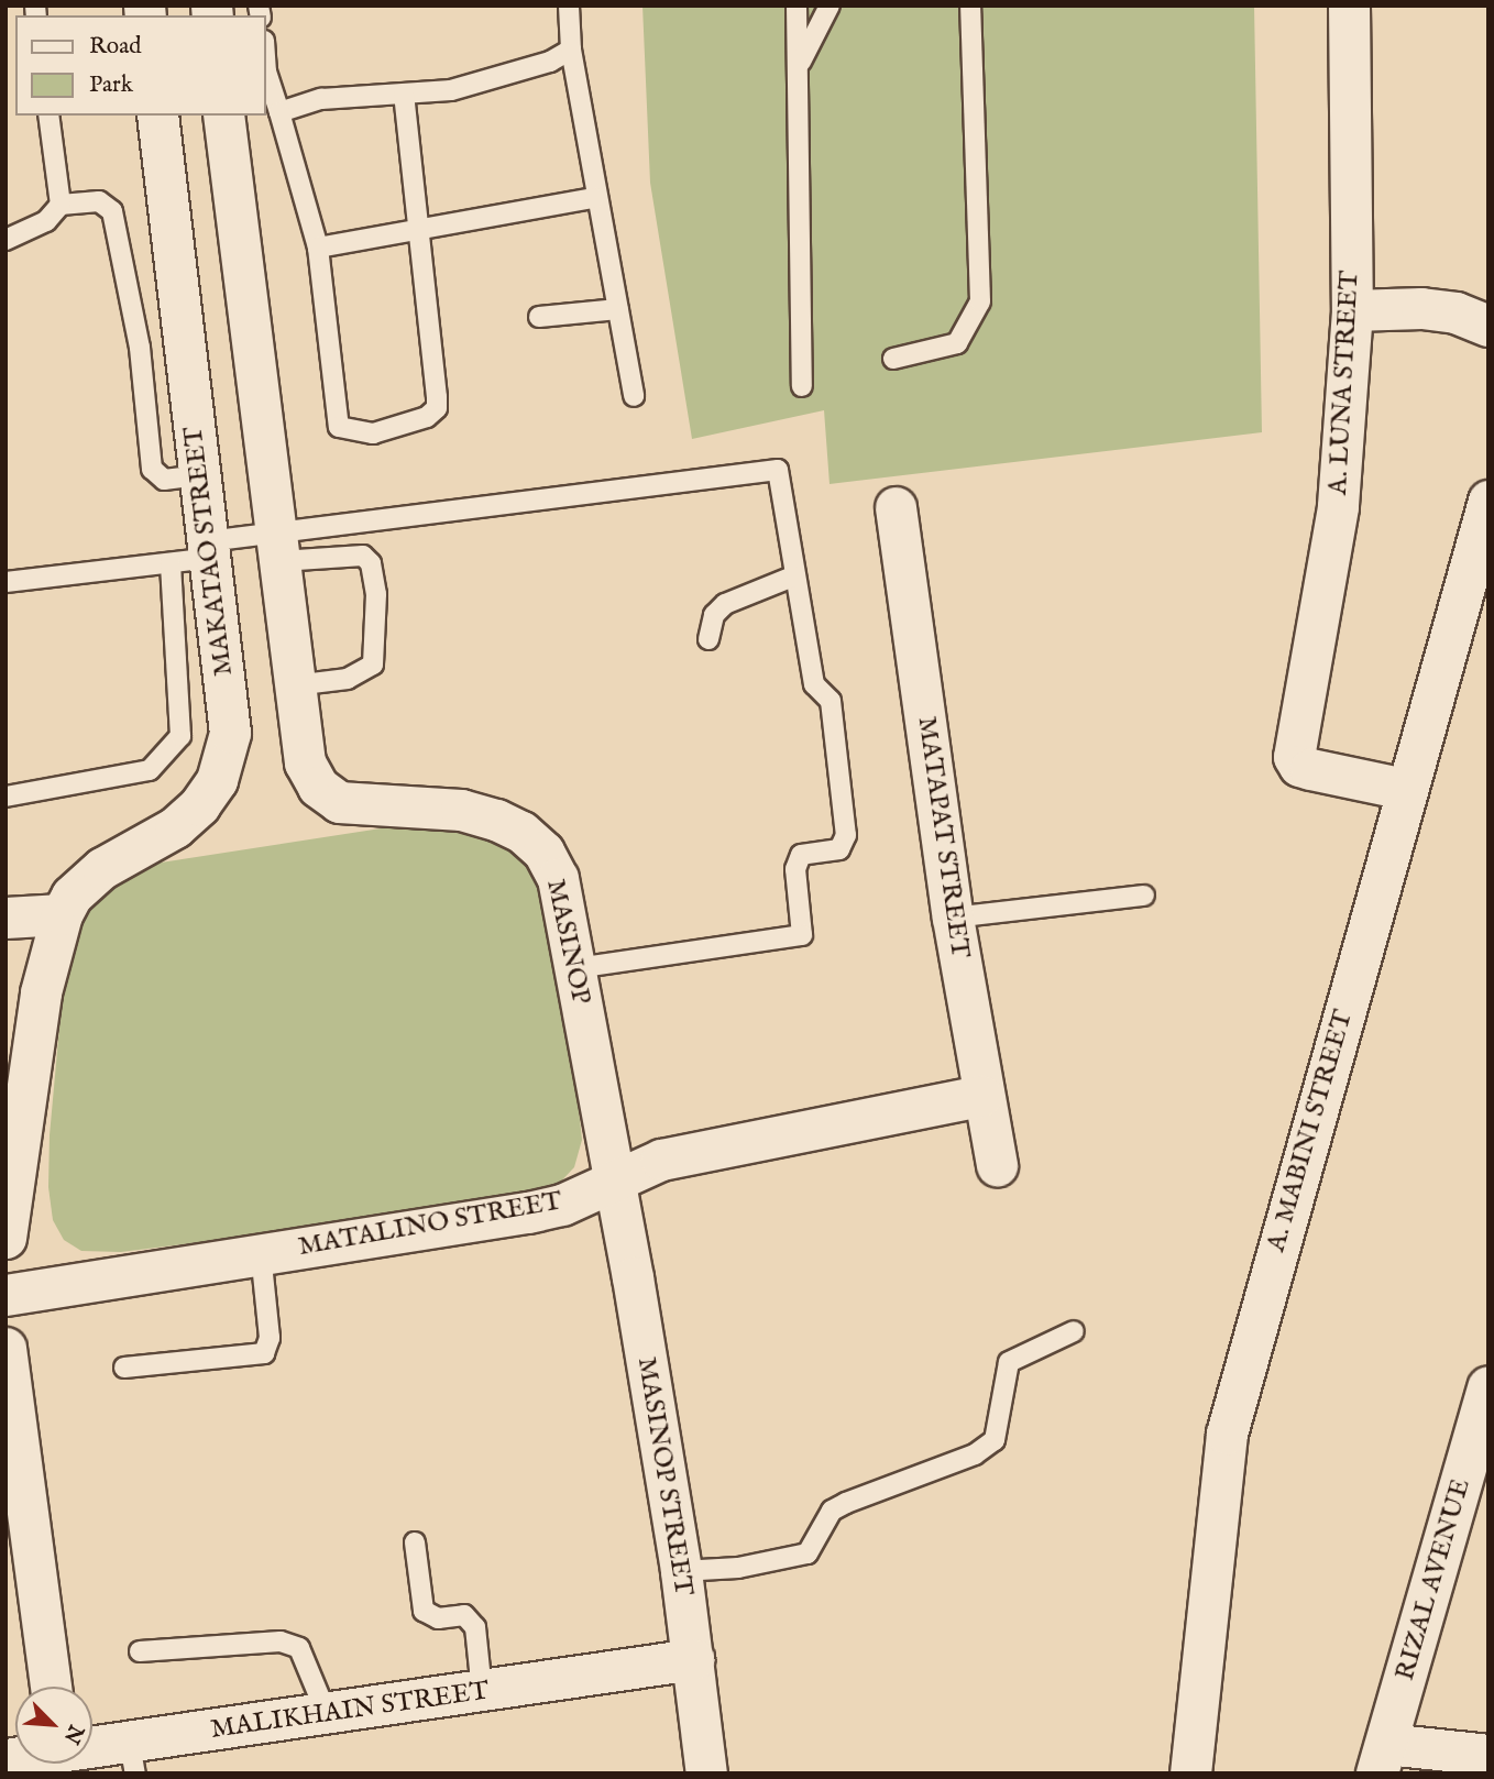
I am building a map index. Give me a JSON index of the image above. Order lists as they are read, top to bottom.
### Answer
{
  "streets": {
    "street": [
      "A. LUNA STREET",
      "MAKATAO STREET",
      "MATAPAT STREET",
      "MASINOP",
      "A. MABINI STREET",
      "MATALINO STREET",
      "MASINOP STREET",
      "RIZAL AVENUE",
      "MALIKHAIN STREET"
    ]
  },
  "crossings": [
    ["A. LUNA STREET", "A. MABINI STREET"],
    ["MATAPAT STREET", "MATALINO STREET"],
    ["MASINOP", "MATALINO STREET"],
    ["MASINOP", "MASINOP STREET"],
    ["MATALINO STREET", "MASINOP STREET"],
    ["MASINOP STREET", "MALIKHAIN STREET"]
  ],
  "legend": ["Road", "Park"],
  "north": "bottom right"
}
